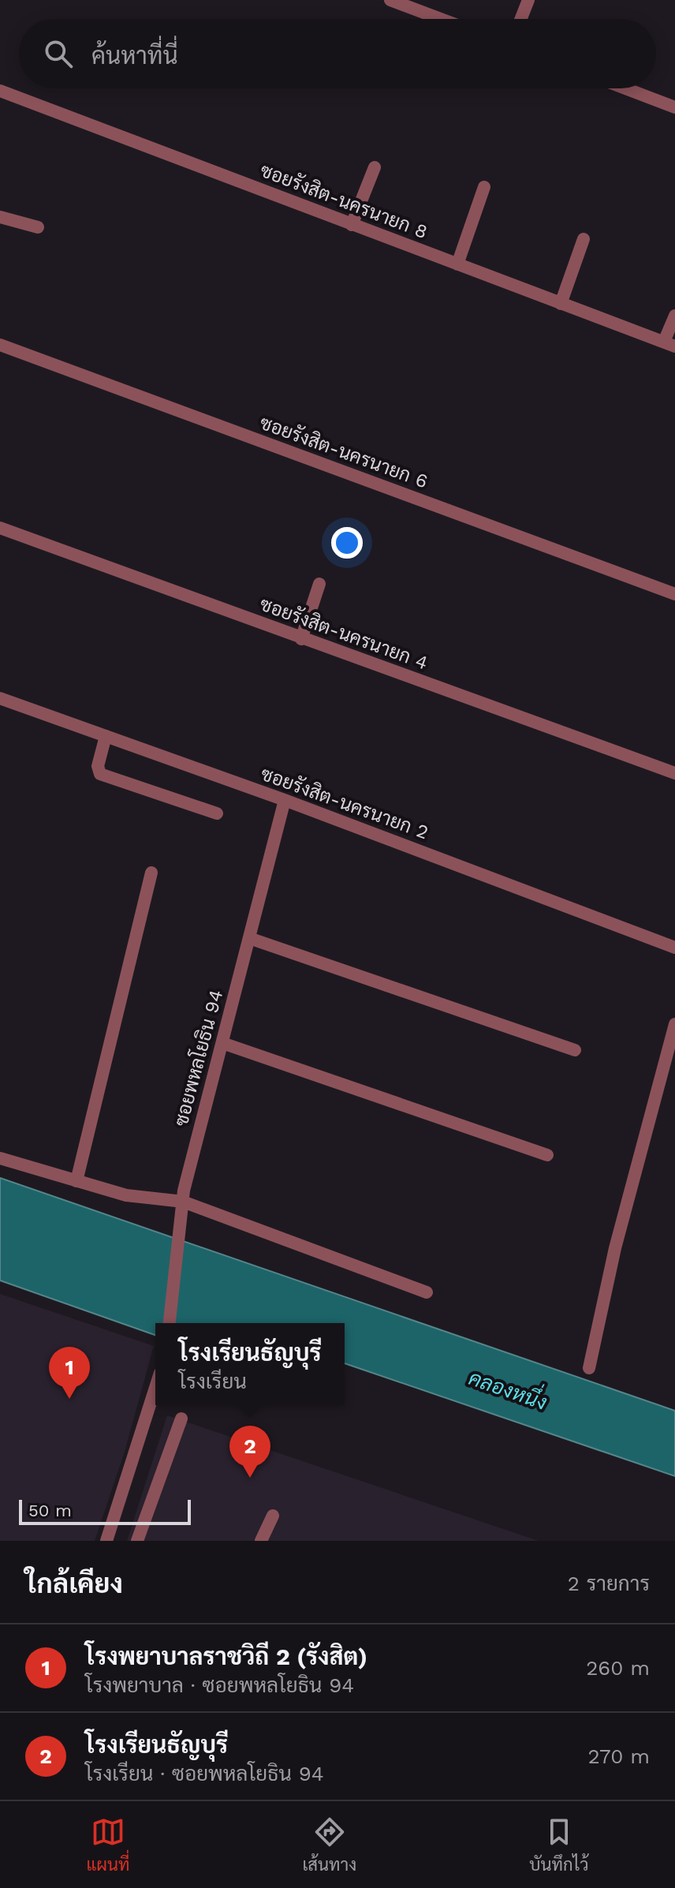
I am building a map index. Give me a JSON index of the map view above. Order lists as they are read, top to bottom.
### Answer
{
  "streets": {
    "street": [
      "ซอยรังสิต-นครนายก 8",
      "ซอยรังสิต-นครนายก 6",
      "ซอยรังสิต-นครนายก 4",
      "ซอยรังสิต-นครนายก 2",
      "ซอยพหลโยธิน 94"
    ]
  },
  "crossings": [
    ["ซอยรังสิต-นครนายก 2", "ซอยพหลโยธิน 94"]
  ],
  "water": ["คลองหนึ่ง"],
  "scale_bar": "50 m",
  "page": {
    "search": "ค้นหาที่นี่",
    "popup": ["โรงเรียนธัญบุรี", "โรงเรียน"],
    "pins": ["1", "2"],
    "scale": "50 m",
    "heading": ["ใกล้เคียง", "2 รายการ"],
    "list": [
      {
        "mark": "1",
        "name": "โรงพยาบาลราชวิถี 2 (รังสิต)",
        "note": "โรงพยาบาล · ซอยพหลโยธิน 94",
        "value": "260 m"
      },
      {
        "mark": "2",
        "name": "โรงเรียนธัญบุรี",
        "note": "โรงเรียน · ซอยพหลโยธิน 94",
        "value": "270 m"
      }
    ],
    "nav": ["แผนที่", "เส้นทาง", "บันทึกไว้"]
  }
}
